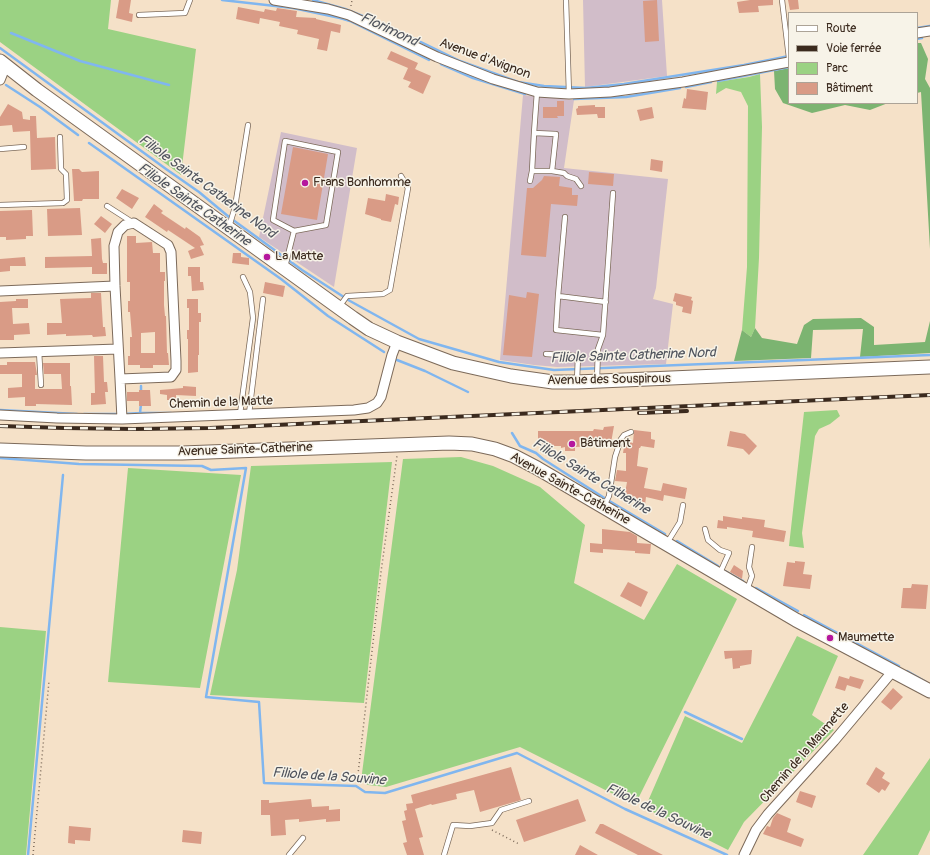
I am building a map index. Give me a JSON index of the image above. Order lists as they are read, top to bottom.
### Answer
{
  "streets": {
    "main road": ["Avenue des Souspirous", "Avenue Sainte-Catherine"],
    "street": ["Avenue d'Avignon", "Chemin de la Matte", "Chemin de la Maumette"]
  },
  "crossings": [
    ["Avenue des Souspirous", "Chemin de la Matte"],
    ["Avenue Sainte-Catherine", "Chemin de la Maumette"]
  ],
  "water": [
    "Florimond",
    "Filiole Sainte Catherine Nord",
    "Filiole Sainte Catherine",
    "Filiole de la Souvine"
  ],
  "places": [
    "Frans Bonhomme",
    "La Matte",
    "Bâtiment",
    "Maumette"
  ],
  "legend": [
    "Route",
    "Voie ferrée",
    "Parc",
    "Bâtiment"
  ]
}
